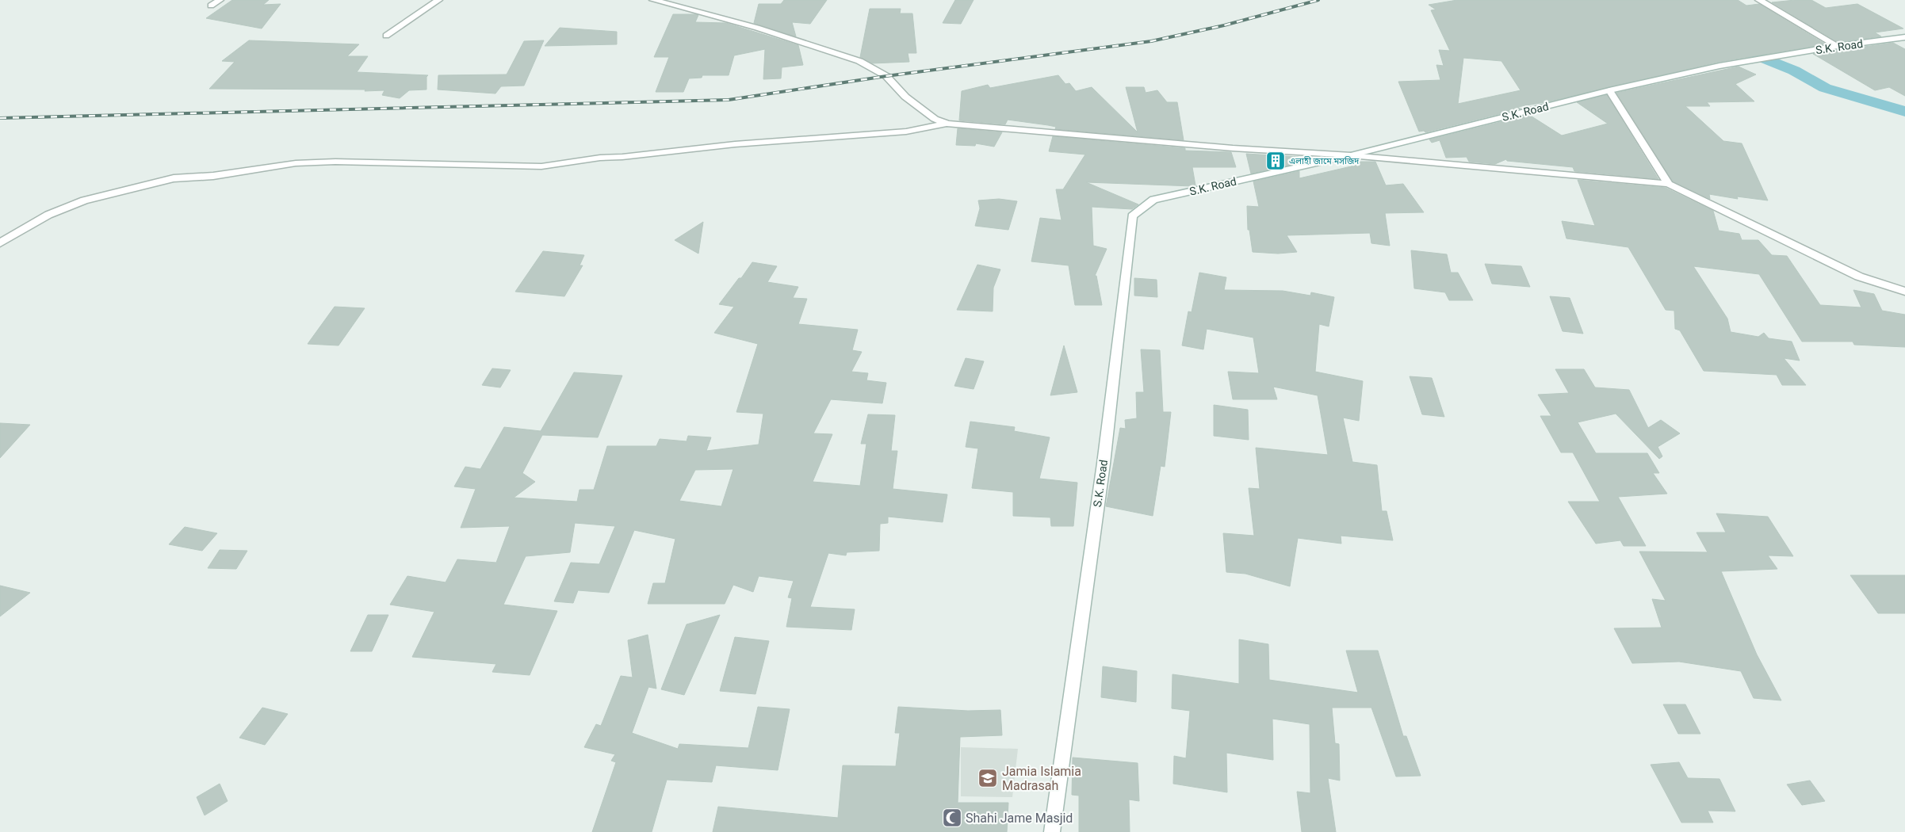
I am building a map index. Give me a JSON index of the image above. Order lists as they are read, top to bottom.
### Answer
{
  "streets": {
    "street": ["S.K. Road"]
  },
  "places": {
    "building": ["এলাহী জামে মসজিদ"],
    "school or university": ["Jamia Islamia Madrasah"],
    "mosque": ["Shahi Jame Masjid"]
  }
}
